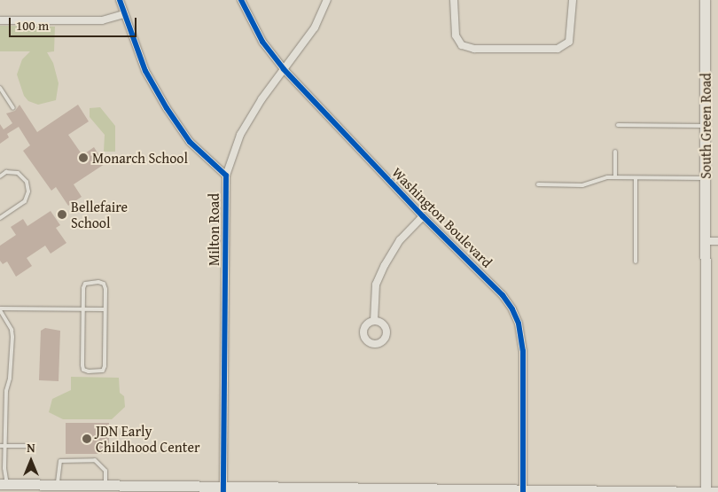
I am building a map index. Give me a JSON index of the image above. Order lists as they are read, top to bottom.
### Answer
{
  "streets": {
    "main road": ["South Green Road"],
    "street": ["Washington Boulevard", "Milton Road"]
  },
  "places": ["Monarch School", "Bellefaire School", "JDN Early Childhood Center"],
  "scale_bar": "100 m",
  "north": "top"
}
